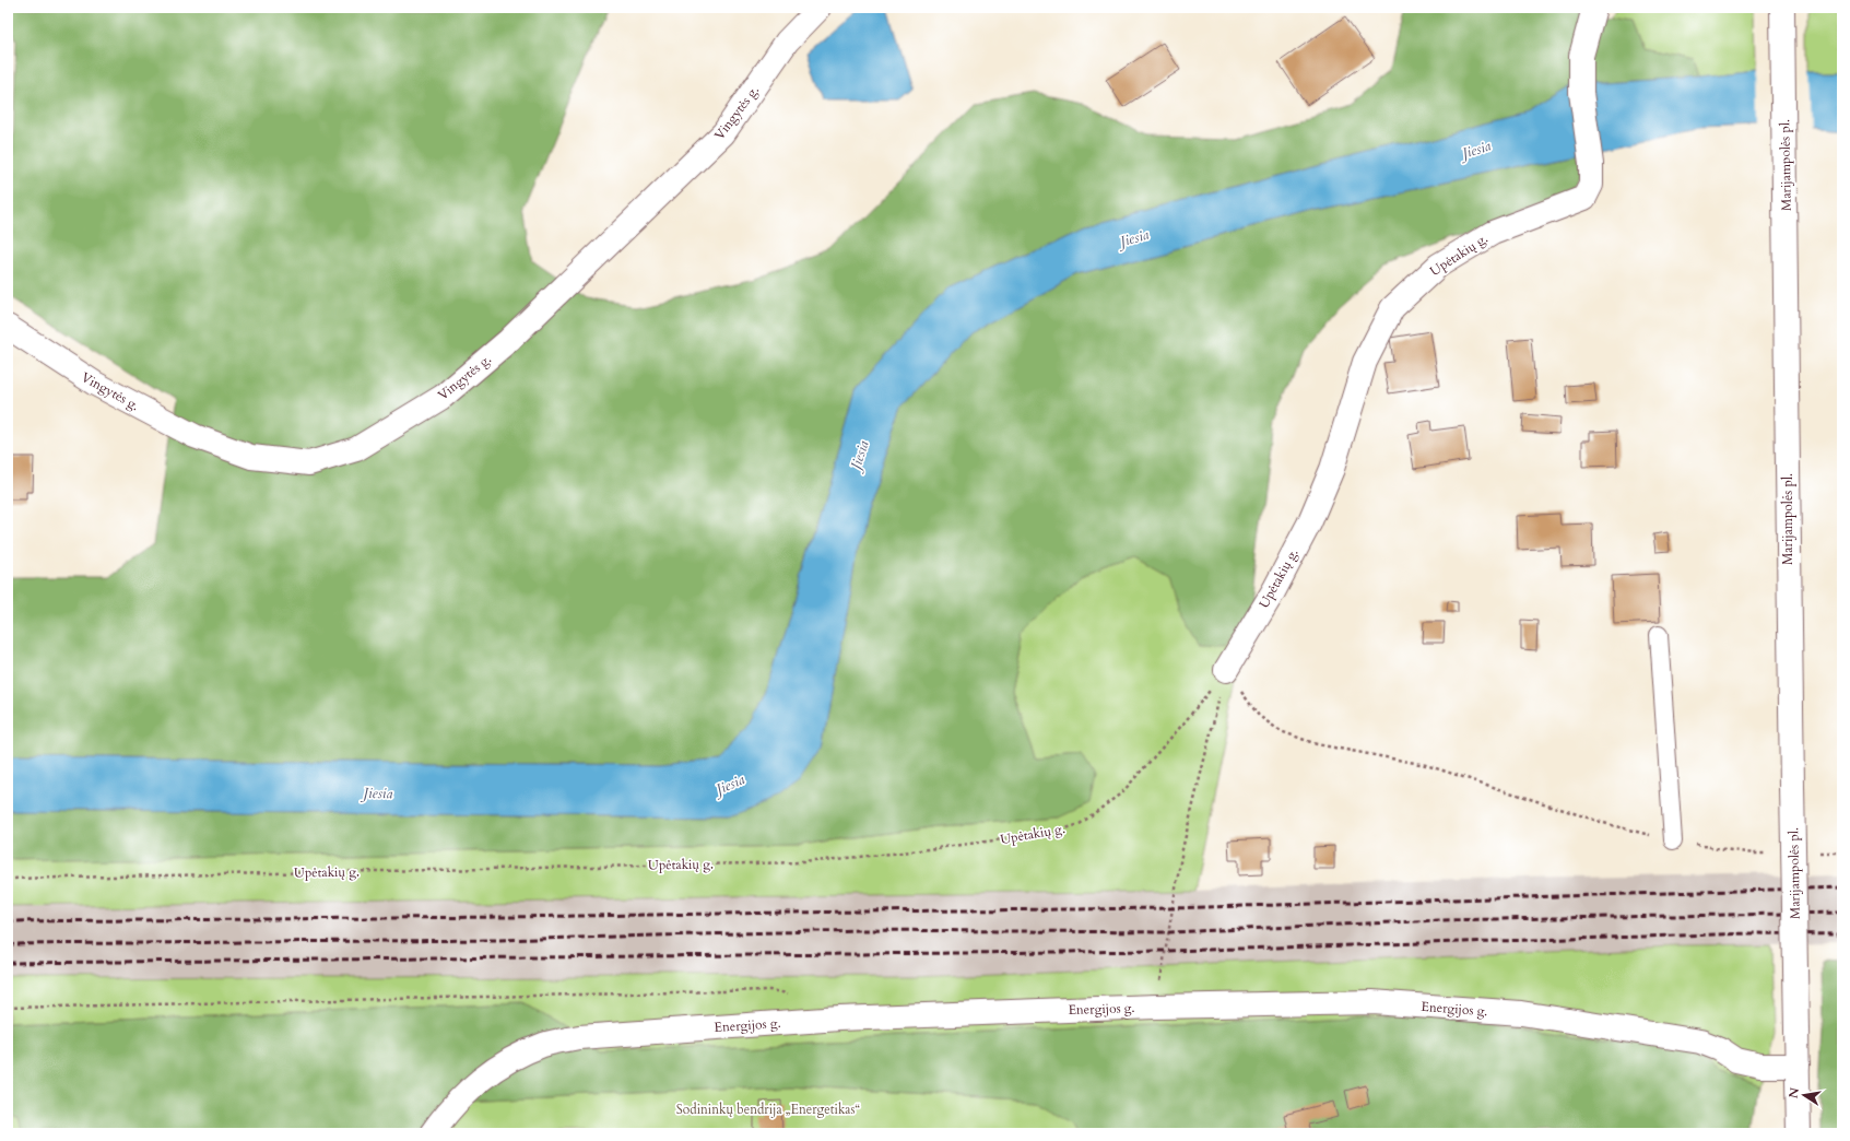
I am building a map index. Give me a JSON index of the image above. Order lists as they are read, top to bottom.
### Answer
{
  "streets": {
    "street": [
      "Vingytės g.",
      "Marijampolės pl.",
      "Upėtakių g.",
      "Energijos g."
    ]
  },
  "crossings": [
    ["Marijampolės pl.", "Energijos g."]
  ],
  "water": ["Jiesia"],
  "parks": ["Sodininkų bendrija „Energetikas“"],
  "north": "left"
}
